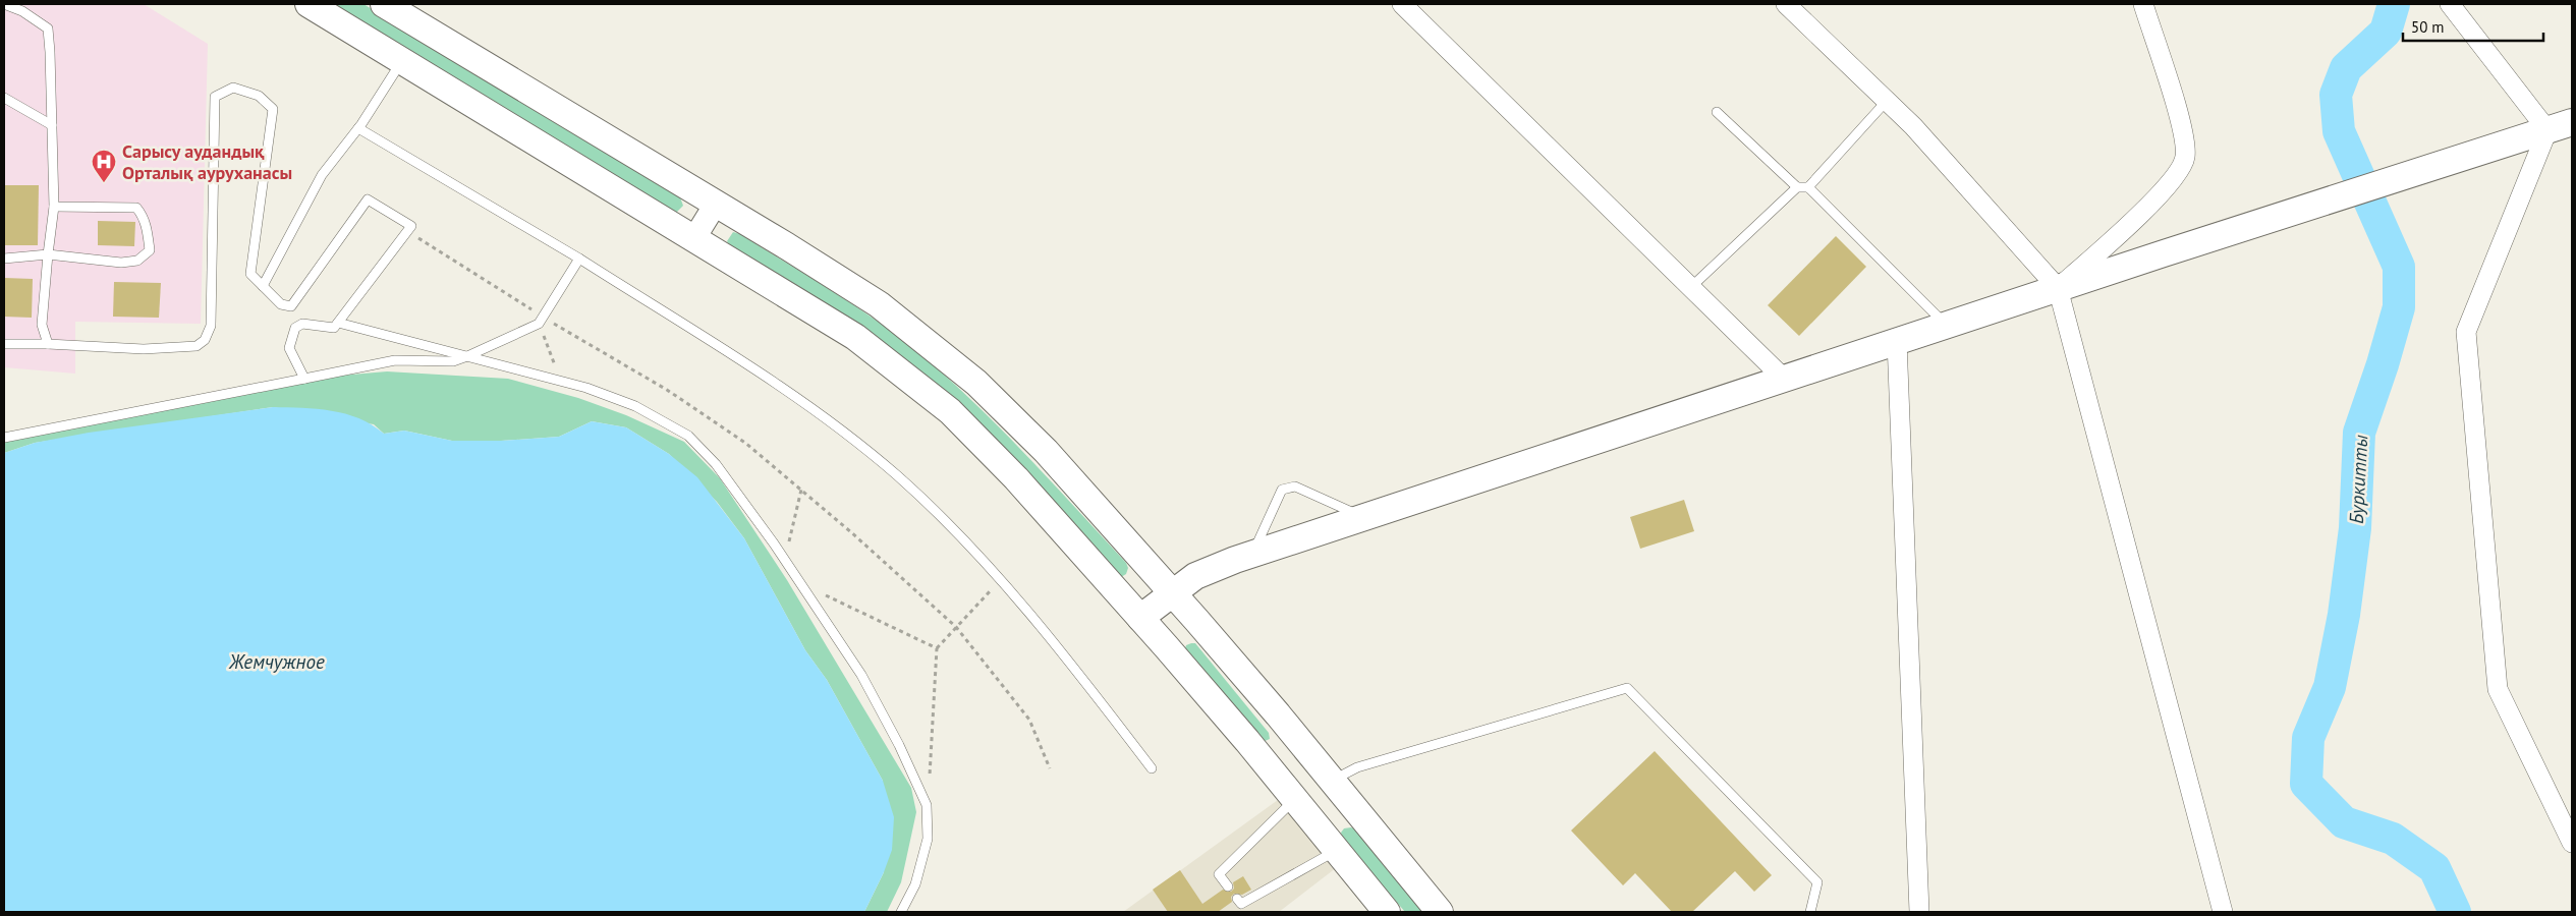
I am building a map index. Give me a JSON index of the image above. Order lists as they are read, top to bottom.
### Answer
{
  "water": ["Буркитты", "Жемчужное"],
  "places": {
    "hospital": ["Сарысу аудандық Орталық ауруханасы"]
  },
  "scale_bar": "50 m"
}
